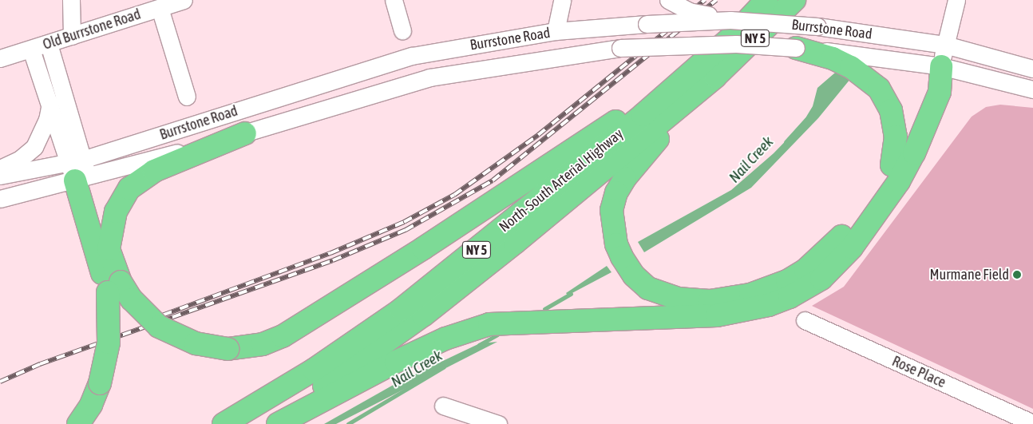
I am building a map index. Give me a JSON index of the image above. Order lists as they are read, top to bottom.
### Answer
{
  "streets": {
    "highway": ["NY 5", "North-South Arterial Highway"],
    "street": ["Old Burrstone Road", "Burrstone Road", "Rose Place"]
  },
  "water": ["Nail Creek"],
  "places": ["Murmane Field"]
}
